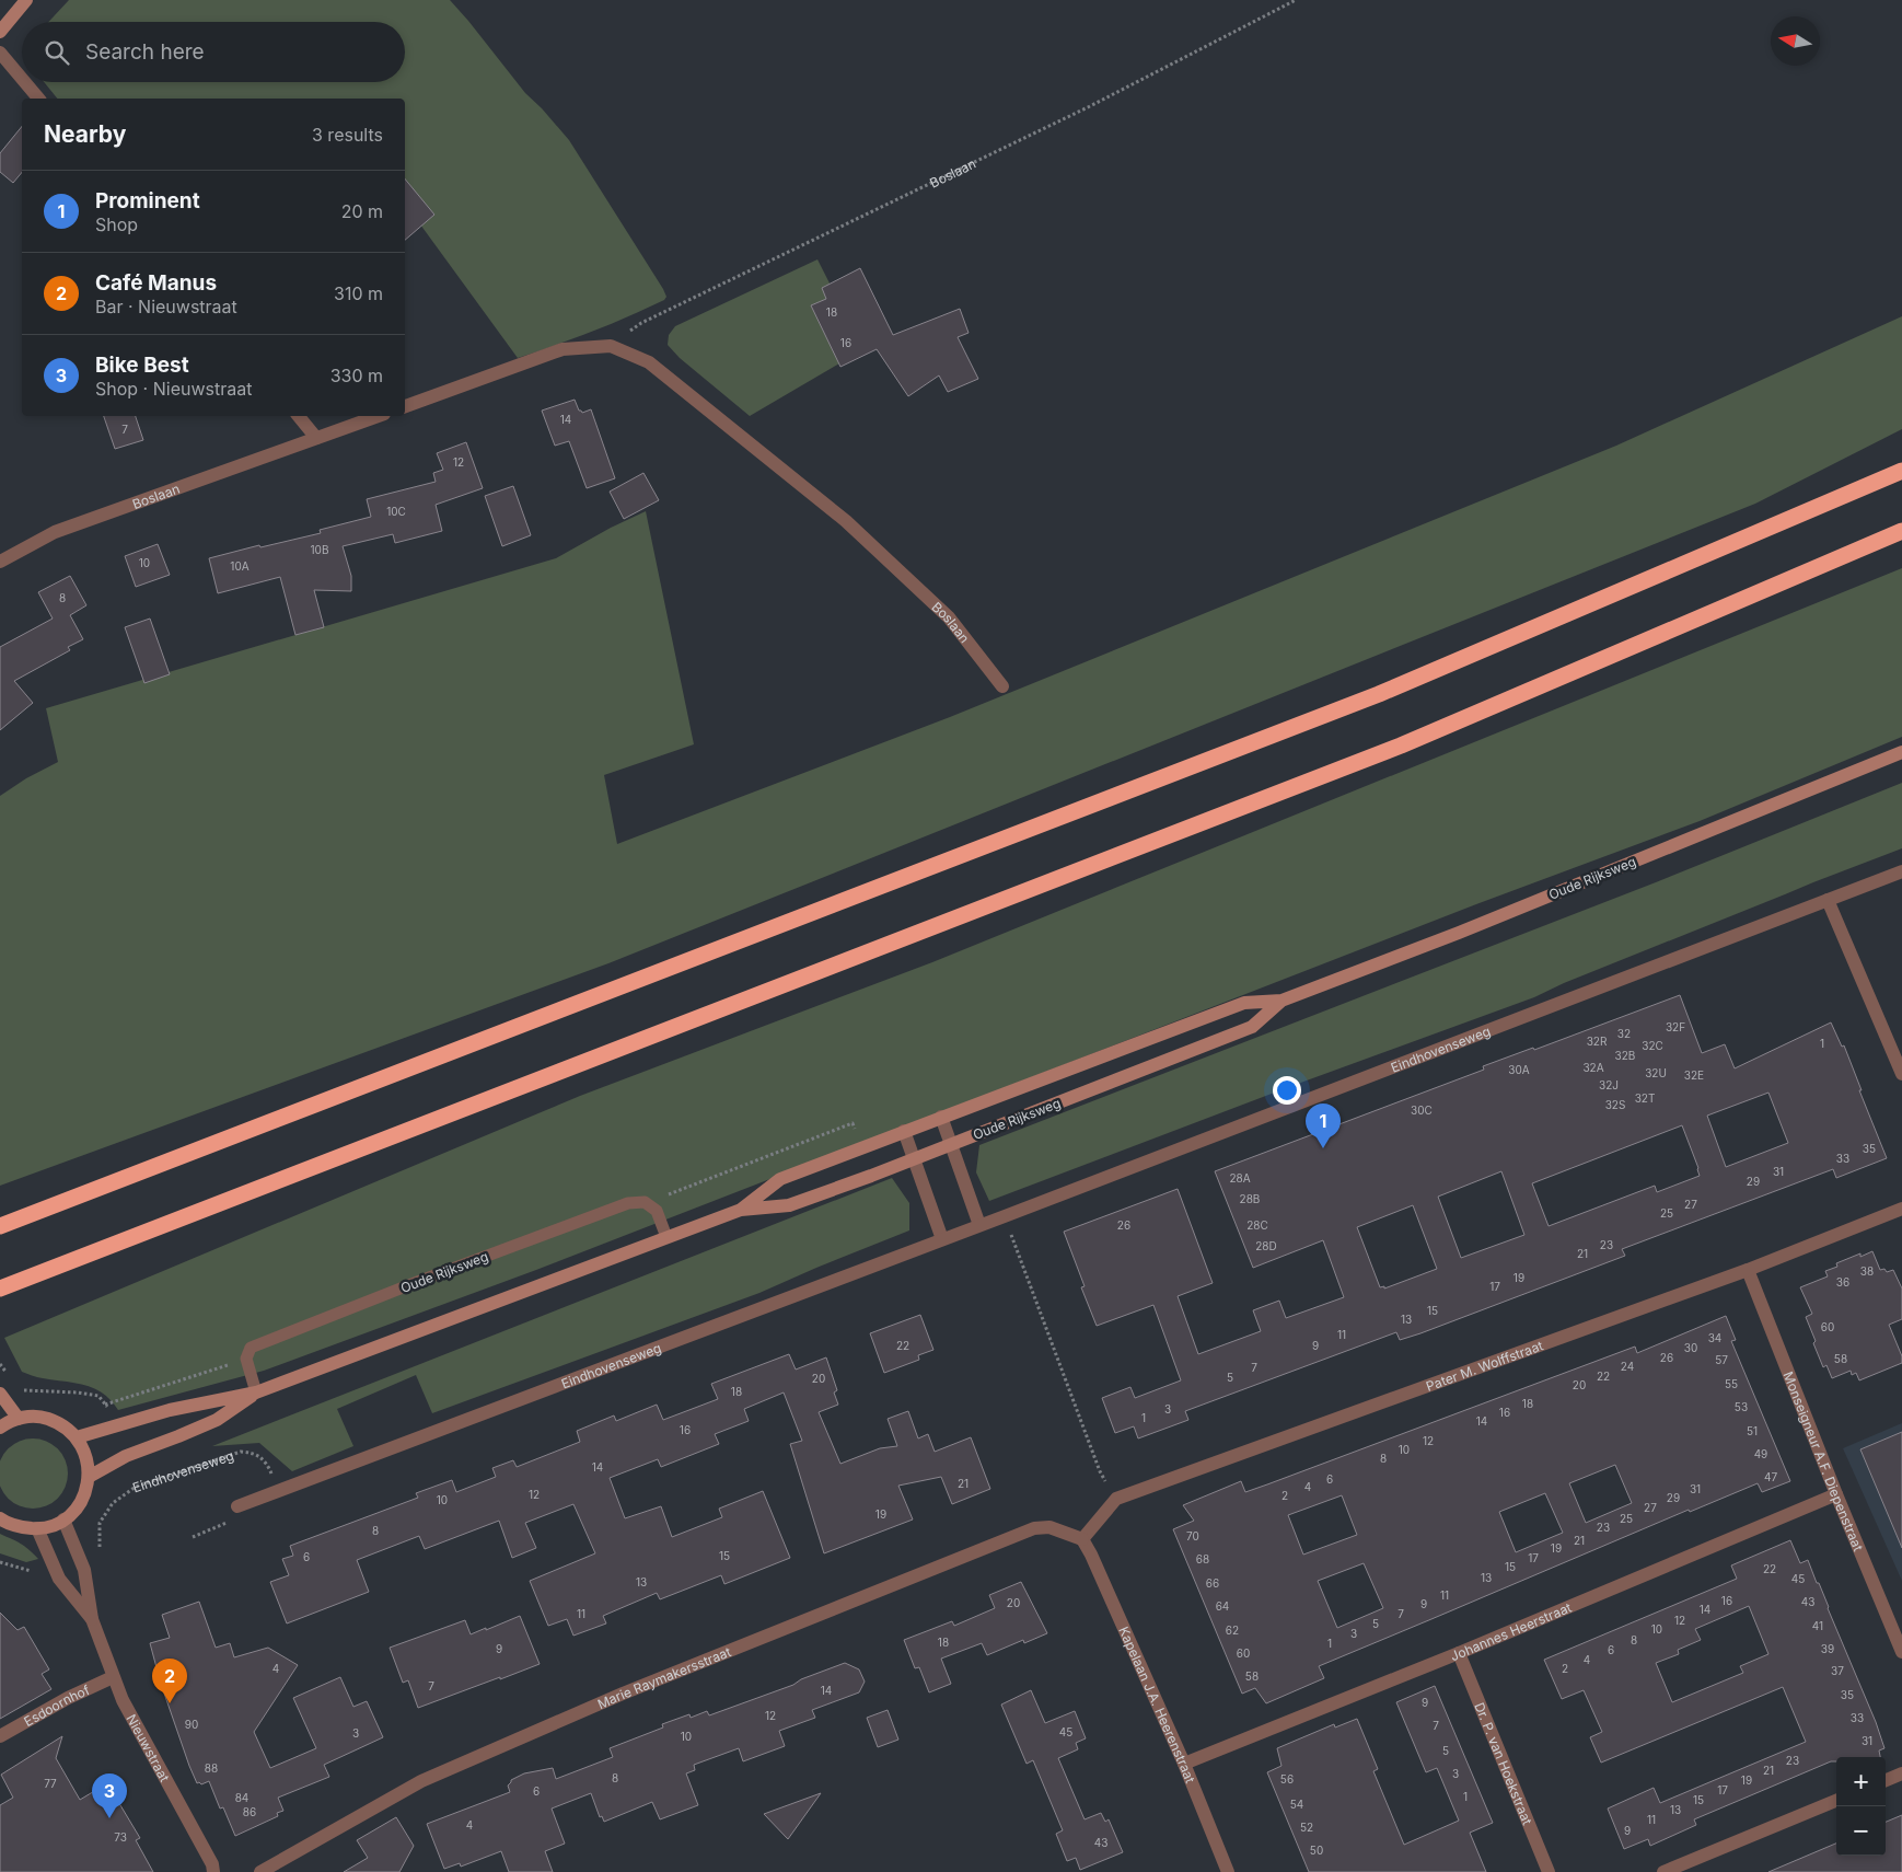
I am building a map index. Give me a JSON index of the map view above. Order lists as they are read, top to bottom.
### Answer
{
  "streets": {
    "main road": ["Oude Rijksweg"],
    "street": [
      "Boslaan",
      "Eindhovenseweg",
      "Pater M. Wolffstraat",
      "Monseigneur A.F. Diepenstraat",
      "Johannes Heerstraat",
      "Marie Raymakersstraat",
      "Kapelaan J.A. Heerenstraat",
      "Esdoornhof",
      "Nieuwstraat",
      "Dr. P. van Hoekstraat"
    ]
  },
  "crossings": [
    ["Pater M. Wolffstraat", "Monseigneur A.F. Diepenstraat"],
    ["Monseigneur A.F. Diepenstraat", "Johannes Heerstraat"],
    ["Johannes Heerstraat", "Kapelaan J.A. Heerenstraat"],
    ["Johannes Heerstraat", "Dr. P. van Hoekstraat"],
    ["Marie Raymakersstraat", "Kapelaan J.A. Heerenstraat"],
    ["Esdoornhof", "Nieuwstraat"]
  ],
  "house_numbers": [
    "18",
    "16",
    "14",
    "7",
    "12",
    "10C",
    "10B",
    "10",
    "10A",
    "8",
    "32F",
    "32",
    "32R",
    "1",
    "32C",
    "32B",
    "32A",
    "30A",
    "32U",
    "32E",
    "32J",
    "32T",
    "32S",
    "30C",
    "35",
    "33",
    "31",
    "28A",
    "29",
    "28B",
    "27",
    "25",
    "26",
    "28C",
    "23",
    "28D",
    "21",
    "38",
    "19",
    "36",
    "17",
    "15",
    "13",
    "60",
    "11",
    "34",
    "22",
    "9",
    "30",
    "26",
    "58",
    "57",
    "24",
    "7",
    "22",
    "5",
    "20",
    "55",
    "20",
    "18",
    "18",
    "53",
    "3",
    "16",
    "1",
    "14",
    "16",
    "51",
    "12",
    "10",
    "49",
    "8",
    "14",
    "47",
    "6",
    "21",
    "4",
    "31",
    "12",
    "2",
    "29",
    "10",
    "27",
    "19",
    "25",
    "23",
    "8",
    "70",
    "21",
    "19",
    "15",
    "6",
    "17",
    "68",
    "15",
    "22",
    "13",
    "45",
    "13",
    "66",
    "11",
    "16",
    "43",
    "20",
    "9",
    "64",
    "14",
    "11",
    "7",
    "12",
    "5",
    "41",
    "10",
    "62",
    "3",
    "8",
    "18",
    "1",
    "9",
    "39",
    "6",
    "60",
    "4",
    "4",
    "2",
    "37",
    "58",
    "7",
    "14",
    "35",
    "9",
    "12",
    "33",
    "90",
    "7",
    "45",
    "3",
    "10",
    "31",
    "5",
    "23",
    "88",
    "21",
    "3",
    "8",
    "56",
    "19",
    "77",
    "17",
    "6",
    "1",
    "84",
    "15",
    "54",
    "13",
    "86",
    "11",
    "4",
    "52",
    "9",
    "73",
    "43",
    "50"
  ],
  "north": "left",
  "page": {
    "search": "Search here",
    "heading": ["Nearby", "3 results"],
    "list": [
      {
        "mark": "1",
        "name": "Prominent",
        "note": "Shop",
        "value": "20 m"
      },
      {
        "mark": "2",
        "name": "Café Manus",
        "note": "Bar · Nieuwstraat",
        "value": "310 m"
      },
      {
        "mark": "3",
        "name": "Bike Best",
        "note": "Shop · Nieuwstraat",
        "value": "330 m"
      }
    ],
    "pins": ["1", "2", "3"],
    "map_buttons": ["+", "−"]
  }
}
